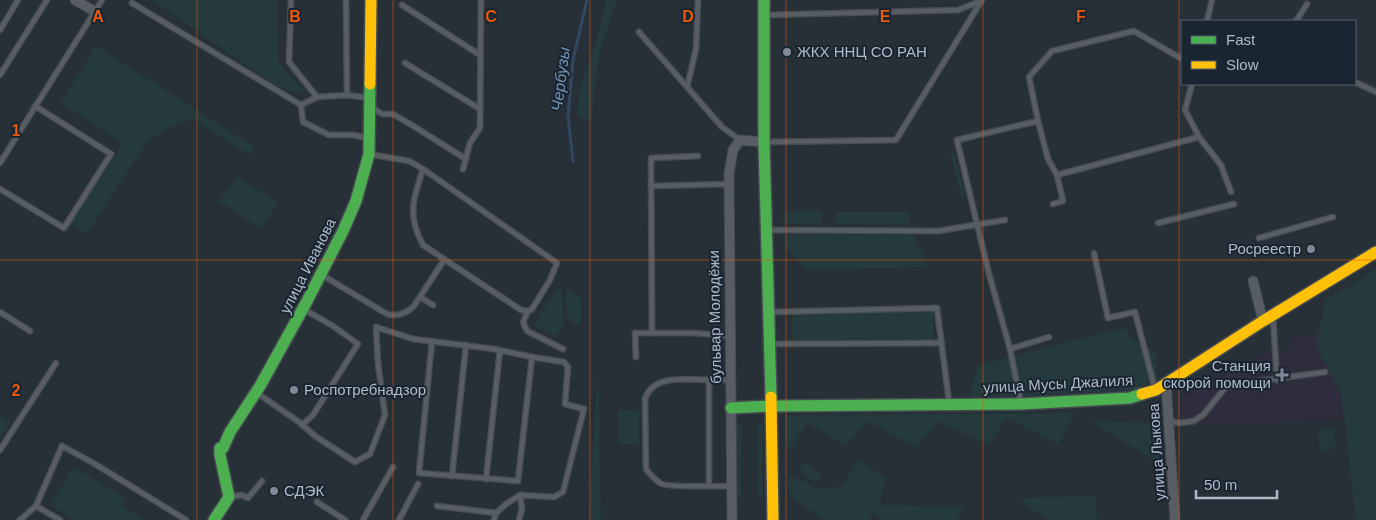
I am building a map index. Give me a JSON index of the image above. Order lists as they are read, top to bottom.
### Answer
{
  "streets": {
    "street": [
      "улица Иванова",
      "бульвар Молодёжи",
      "улица Мусы Джалиля",
      "улица Лыкова"
    ]
  },
  "crossings": [
    ["бульвар Молодёжи", "улица Мусы Джалиля"],
    ["улица Мусы Джалиля", "улица Лыкова"]
  ],
  "water": ["Чербузы"],
  "places": {
    "other": [
      "ЖКХ ННЦ СО РАН",
      "Росреестр",
      "Роспотребнадзор",
      "СДЭК"
    ],
    "health": ["Станция скорой помощи"]
  },
  "legend": ["Fast", "Slow"],
  "scale_bar": "50 m",
  "grid": {
    "columns": [
      "A",
      "B",
      "C",
      "D",
      "E",
      "F"
    ],
    "rows": ["1", "2"]
  }
}
